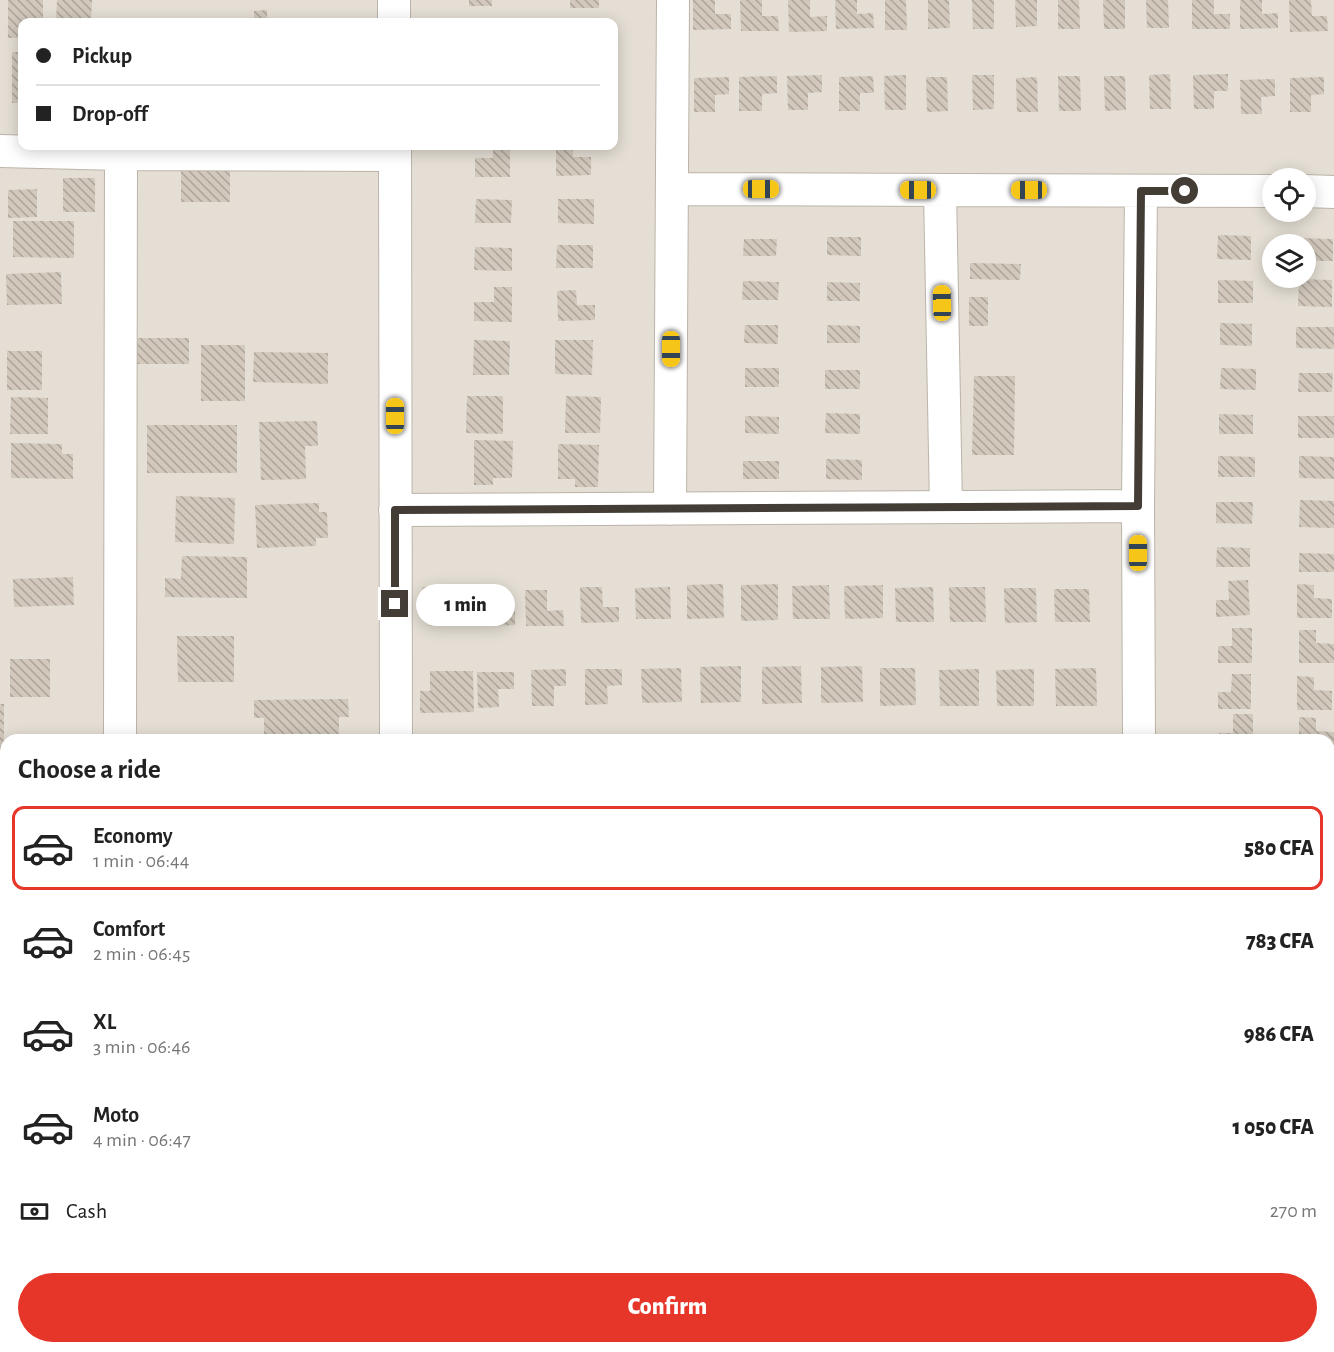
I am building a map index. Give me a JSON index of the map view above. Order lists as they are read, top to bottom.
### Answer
{
  "page": {
    "banner": ["Pickup", "Drop-off"],
    "bubble": "1 min",
    "heading": "Choose a ride",
    "list": [
      {
        "name": "Economy",
        "note": "1 min · 06:44",
        "value": "580 CFA"
      },
      {
        "name": "Comfort",
        "note": "2 min · 06:45",
        "value": "783 CFA"
      },
      {
        "name": "XL",
        "note": "3 min · 06:46",
        "value": "986 CFA"
      },
      {
        "name": "Moto",
        "note": "4 min · 06:47",
        "value": "1 050 CFA"
      }
    ],
    "pay": ["Cash", "270 m"],
    "buttons": "Confirm"
  }
}
